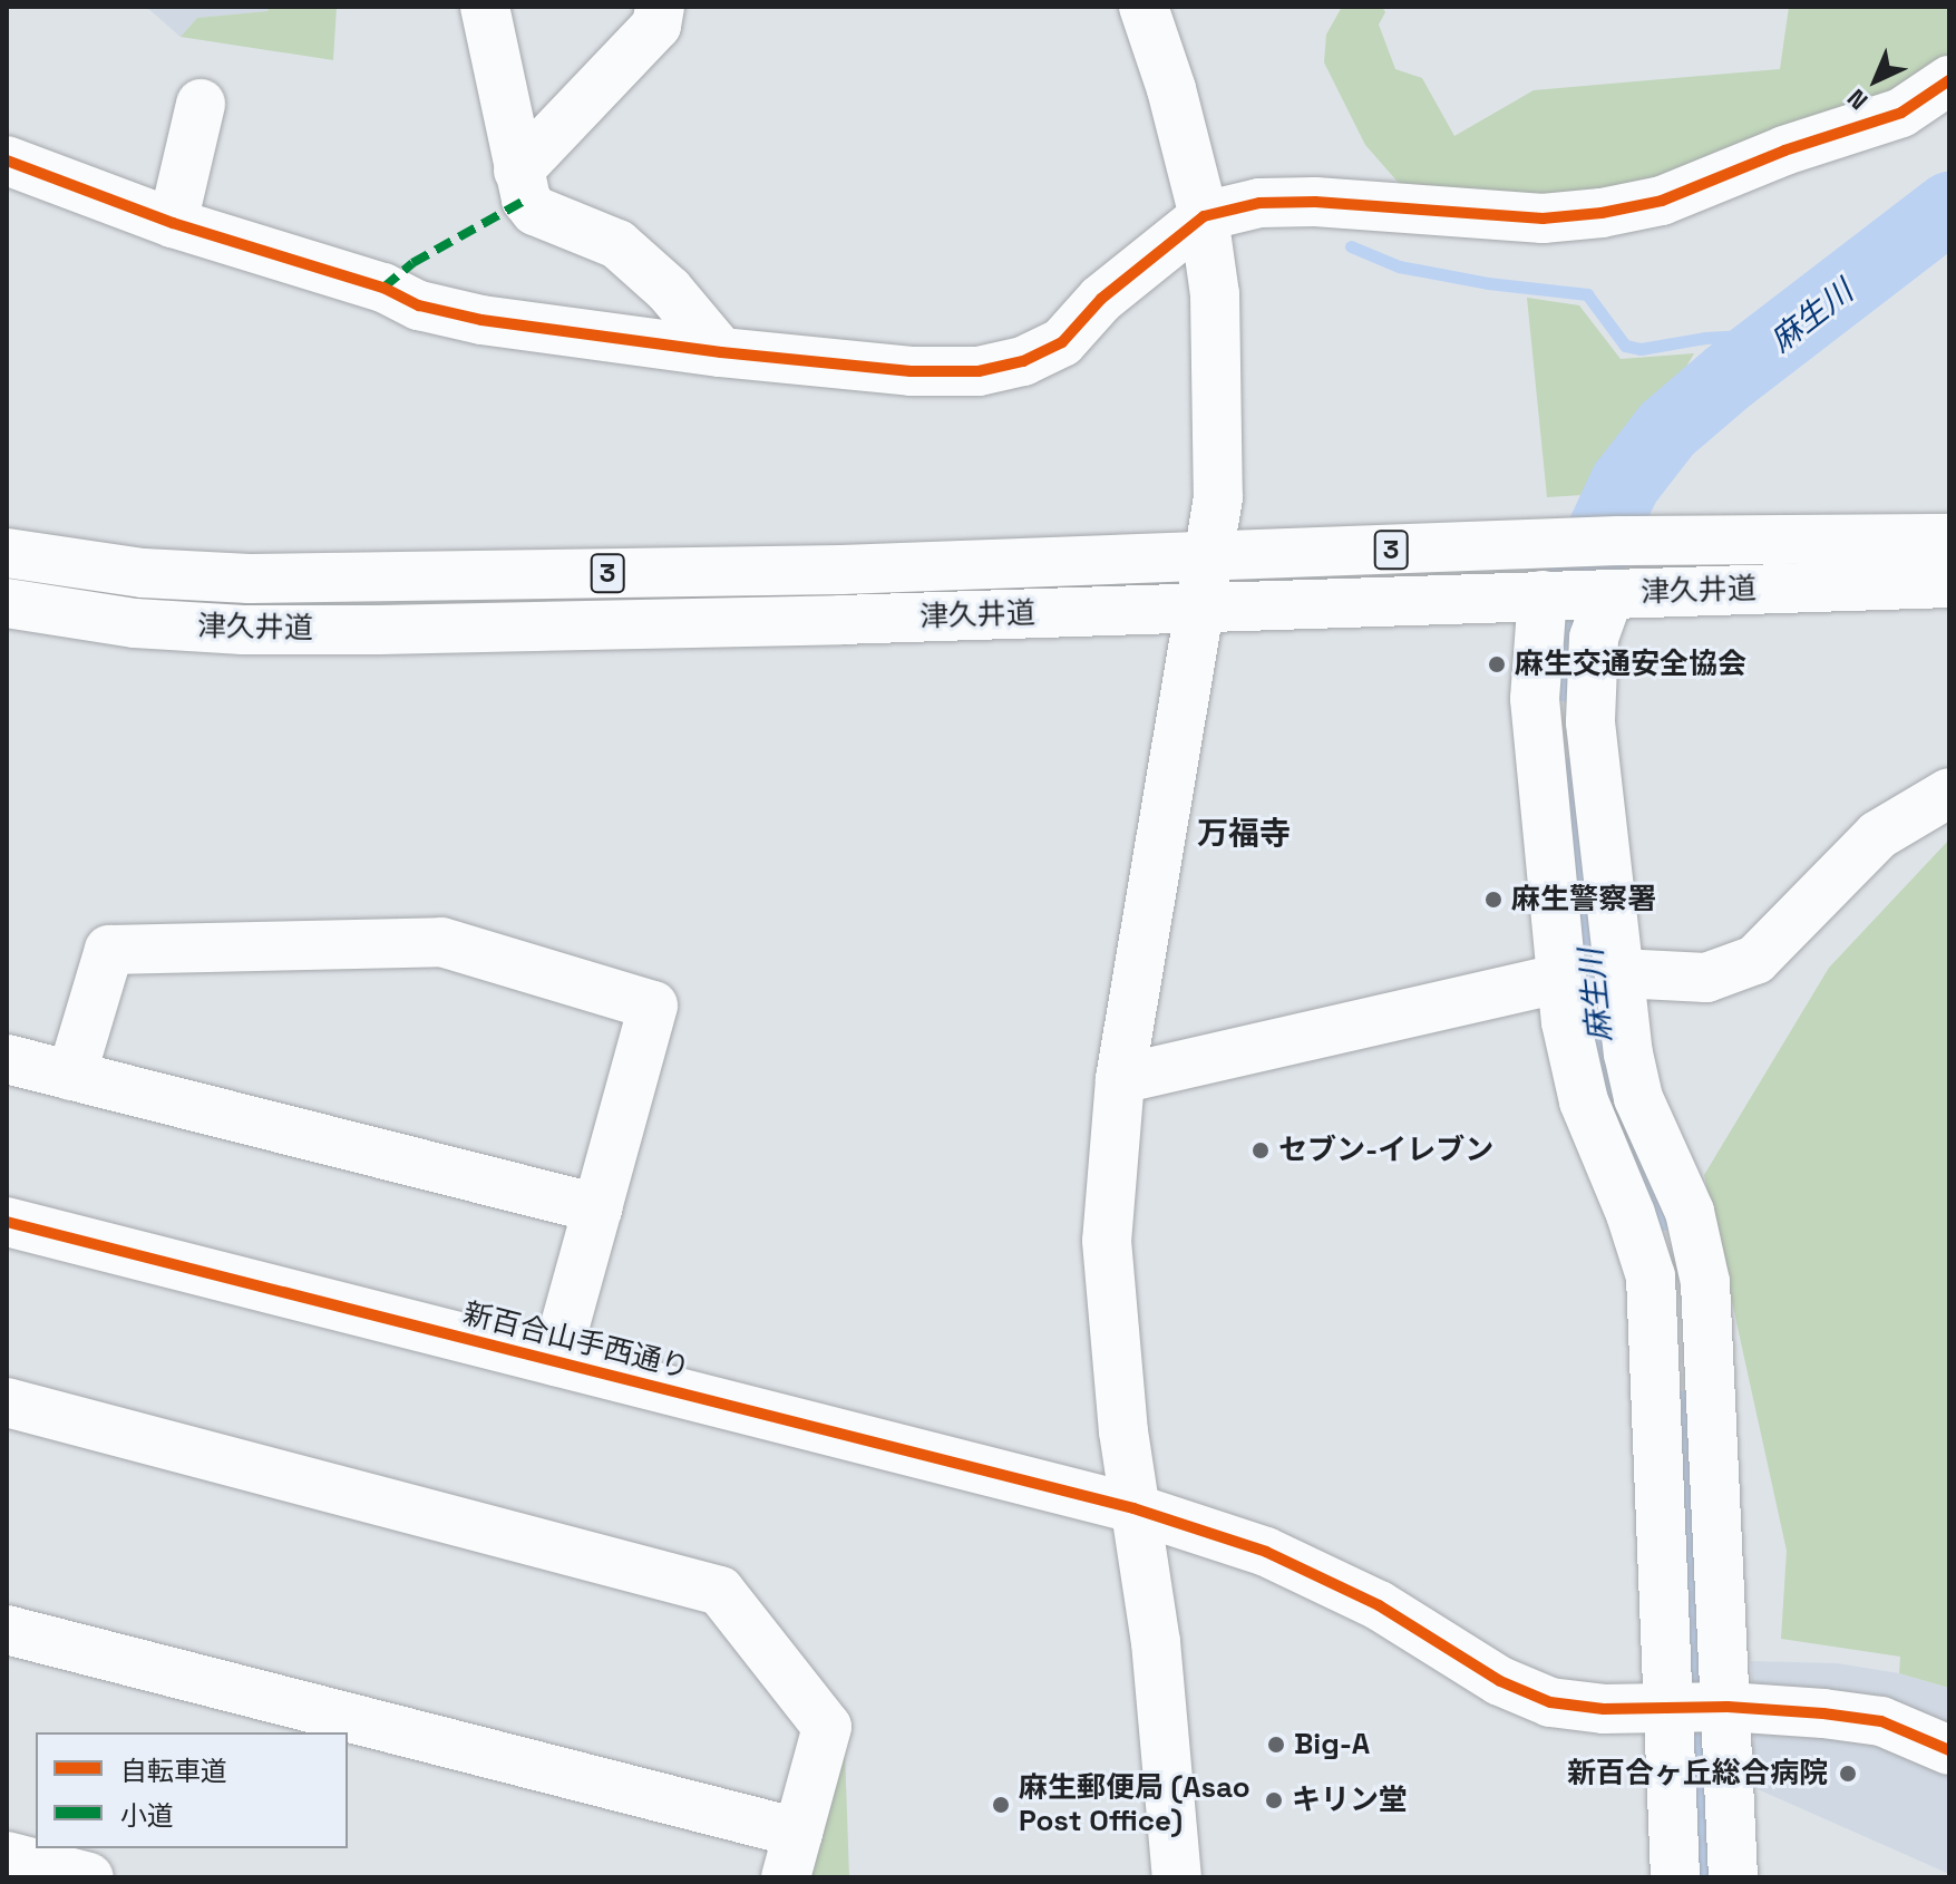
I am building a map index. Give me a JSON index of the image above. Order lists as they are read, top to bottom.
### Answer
{
  "streets": {
    "street": ["3", "津久井道", "新百合山手西通り"]
  },
  "districts": ["万福寺"],
  "water": ["麻生川"],
  "places": [
    "麻生交通安全協会",
    "麻生警察署",
    "セブン-イレブン",
    "Big-A",
    "新百合ヶ丘総合病院",
    "キリン堂",
    "麻生郵便局 (Asao Post Office)"
  ],
  "legend": ["自転車道", "小道"],
  "north": "bottom left"
}
